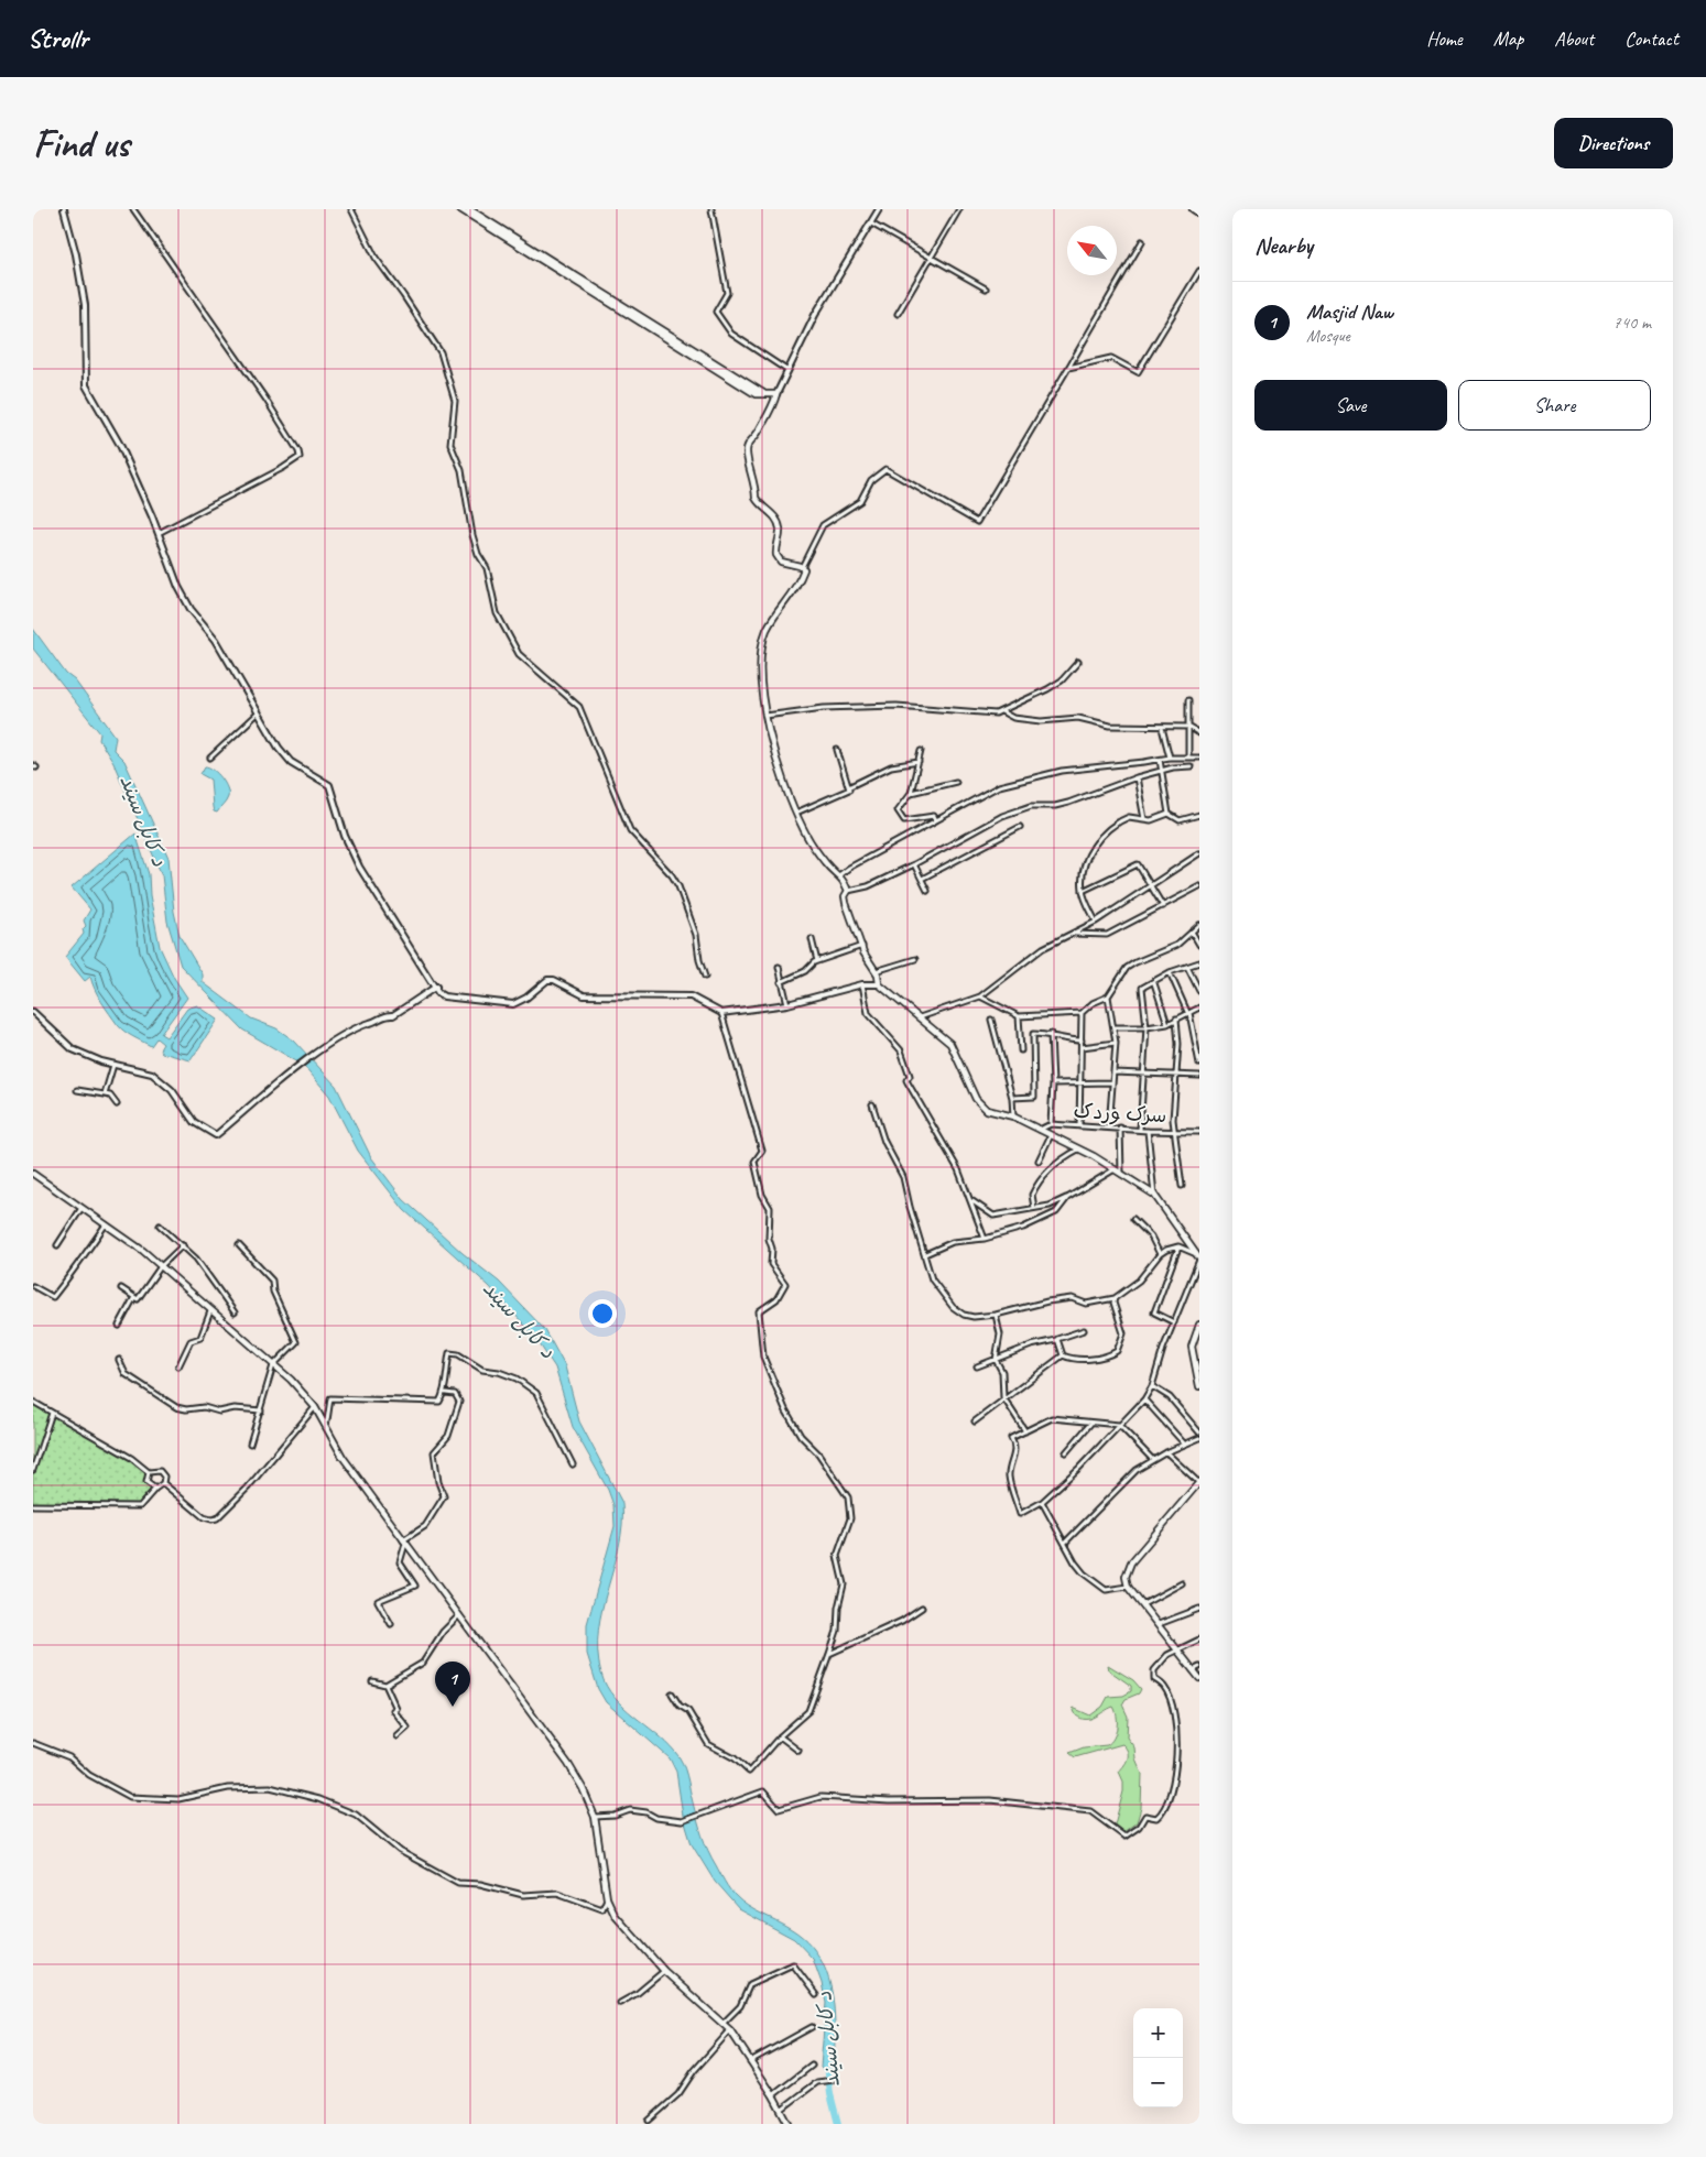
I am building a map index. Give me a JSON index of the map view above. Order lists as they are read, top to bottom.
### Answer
{
  "streets": {
    "street": ["سرک وردک"]
  },
  "water": ["د کابل سيند"],
  "north": "top left",
  "page": {
    "header": "Strollr",
    "nav": [
      "Home",
      "Map",
      "About",
      "Contact"
    ],
    "buttons": [
      "Directions",
      ["Save", "Share"]
    ],
    "title": "Find us",
    "heading": "Nearby",
    "list": [
      {
        "mark": "1",
        "name": "Masjid Naw",
        "note": "Mosque",
        "value": "740 m"
      }
    ],
    "pins": "1",
    "map_buttons": ["+", "−"]
  }
}
